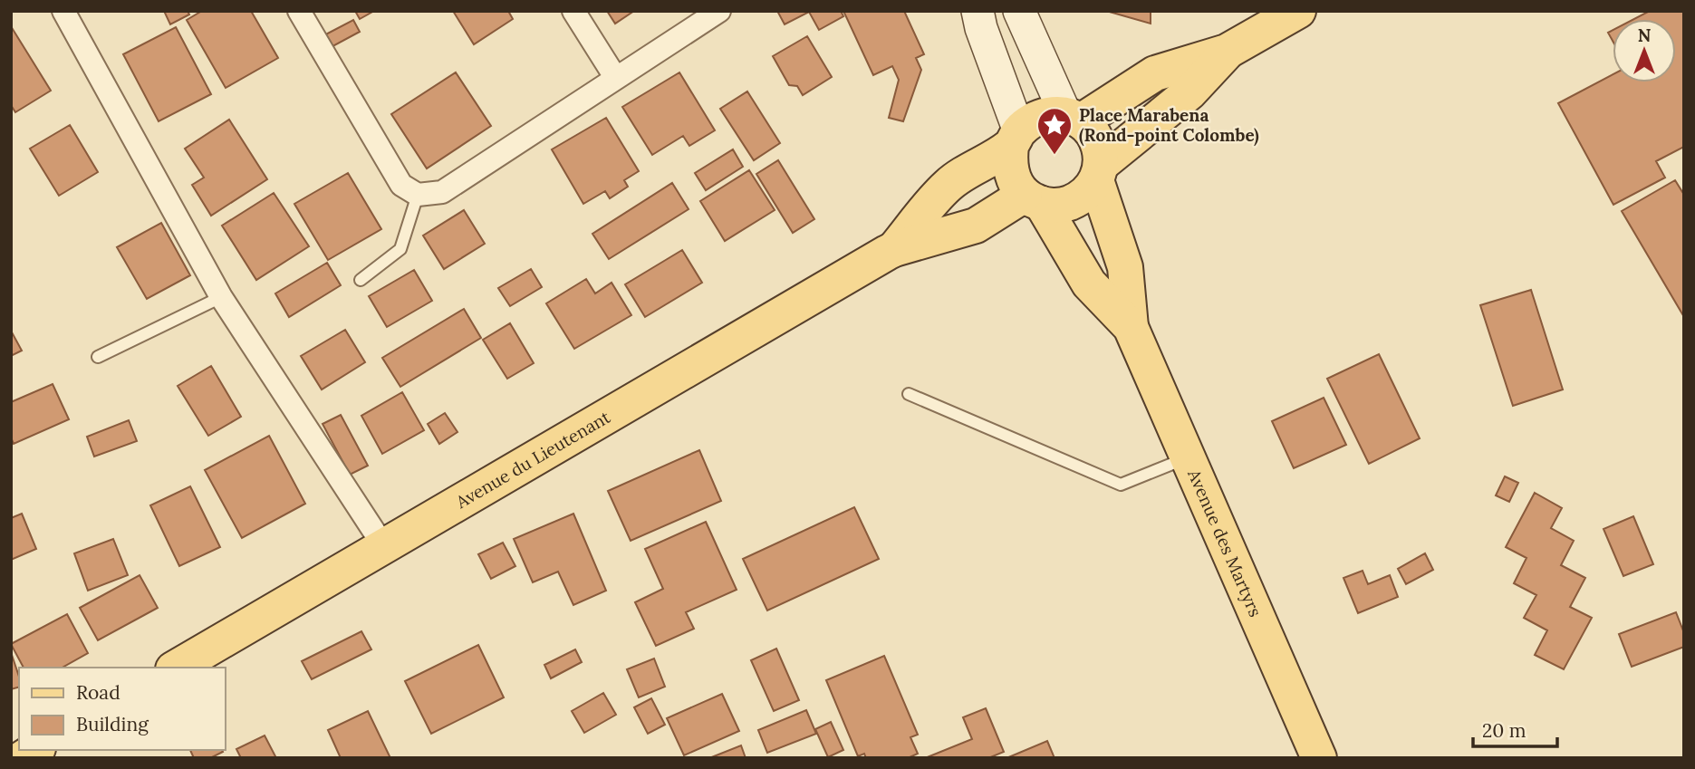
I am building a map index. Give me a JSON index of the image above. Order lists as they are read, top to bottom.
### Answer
{
  "streets": {
    "main road": ["Avenue du Lieutenant", "Avenue des Martyrs"]
  },
  "crossings": [
    ["Avenue du Lieutenant", "Avenue des Martyrs"]
  ],
  "places": {
    "place": ["Place Marabena (Rond-point Colombe)"]
  },
  "legend": ["Road", "Building"],
  "scale_bar": "20 m",
  "north": "top"
}
